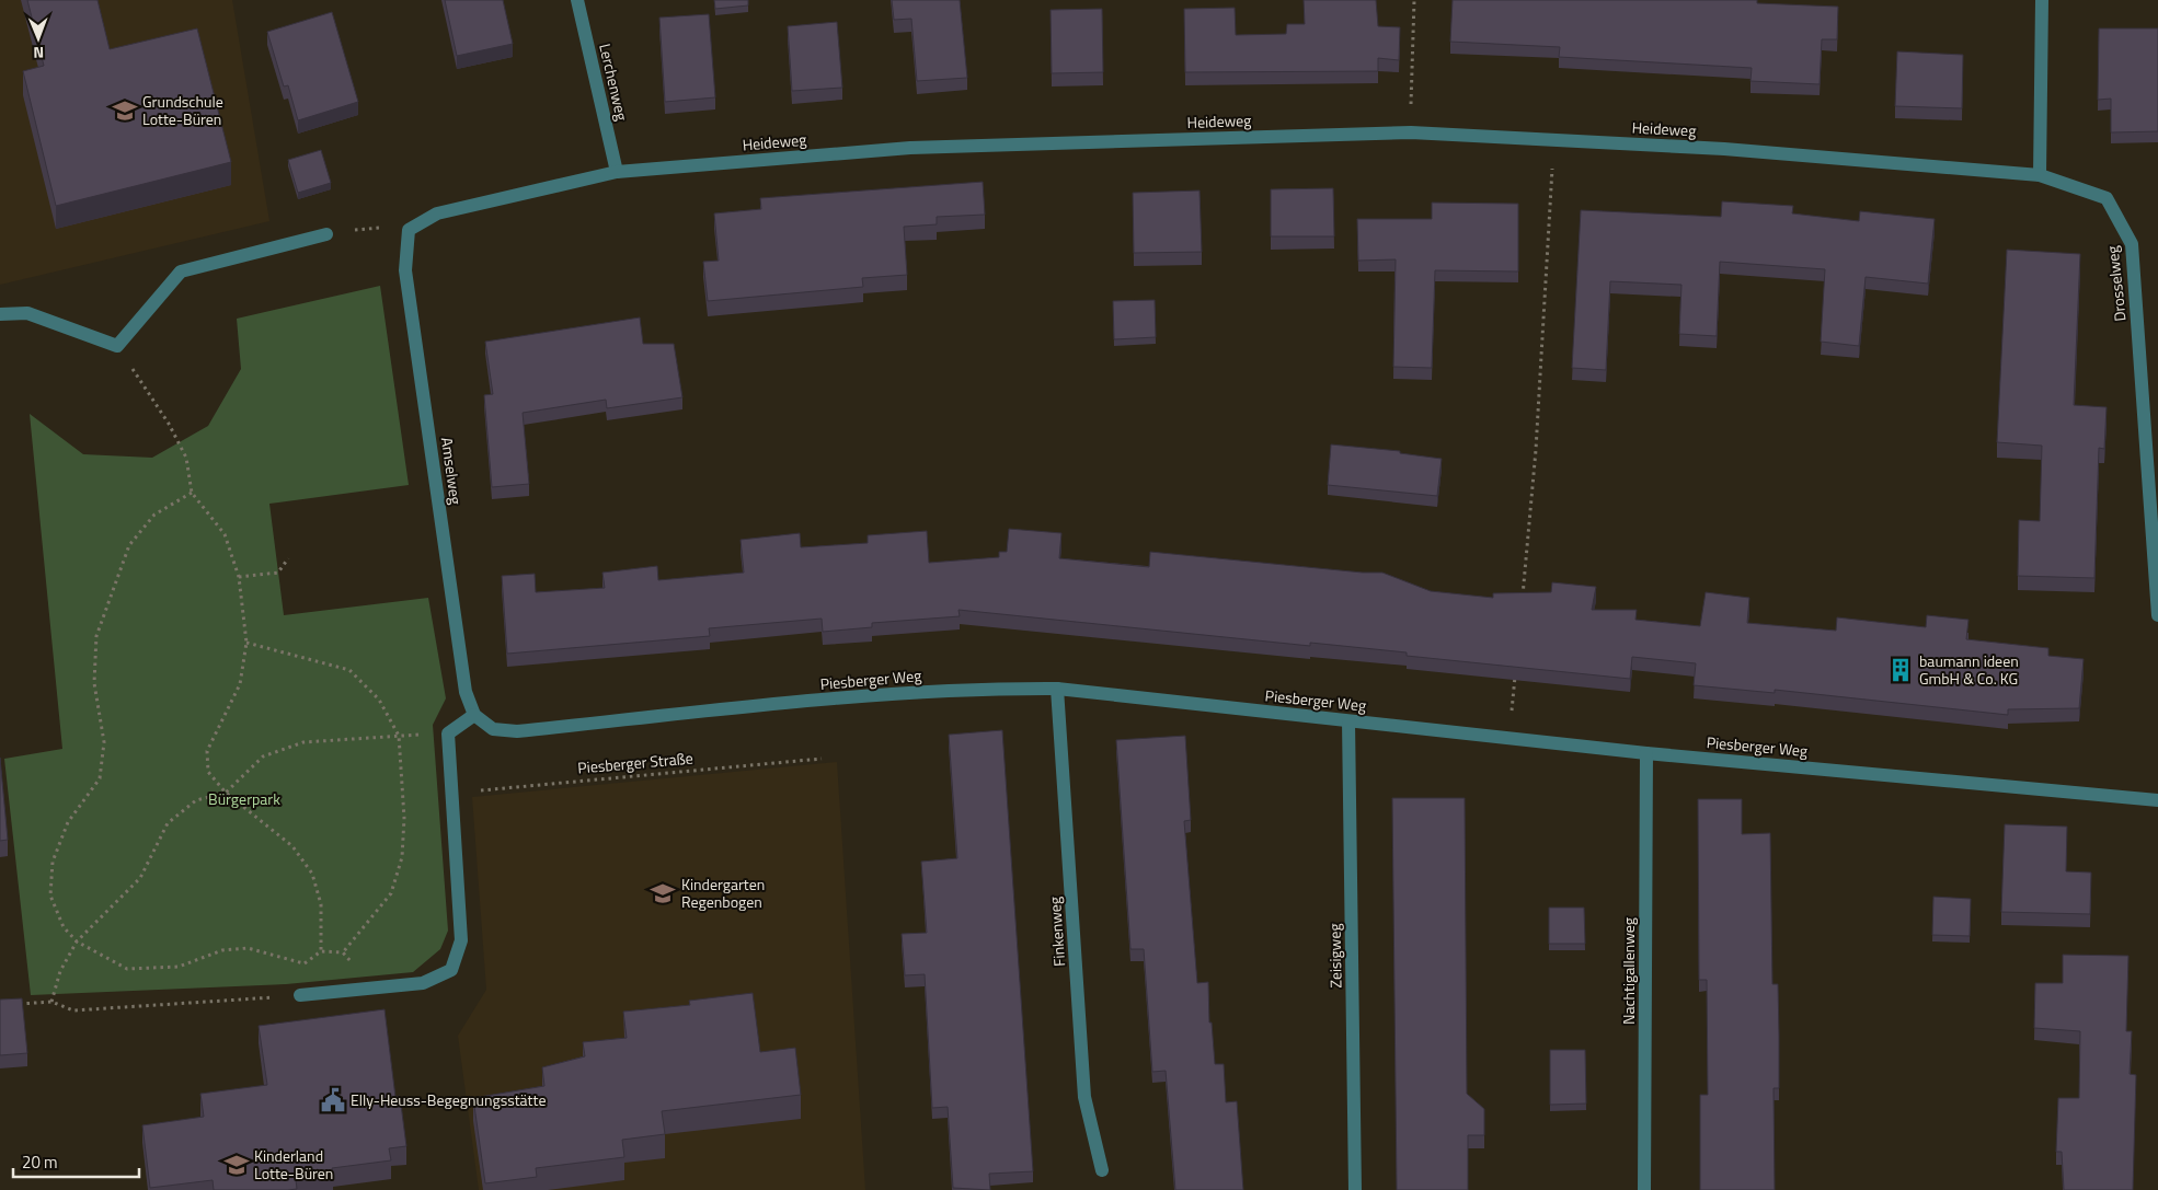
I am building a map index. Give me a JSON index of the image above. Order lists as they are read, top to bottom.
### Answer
{
  "streets": {
    "street": [
      "Lerchenweg",
      "Heideweg",
      "Drosselweg",
      "Amselweg",
      "Piesberger Weg",
      "Finkenweg",
      "Zeisigweg",
      "Nachtigallenweg"
    ],
    "path": ["Piesberger Straße"]
  },
  "crossings": [
    ["Lerchenweg", "Heideweg"],
    ["Heideweg", "Drosselweg"],
    ["Heideweg", "Amselweg"],
    ["Amselweg", "Piesberger Weg"],
    ["Piesberger Weg", "Finkenweg"],
    ["Piesberger Weg", "Zeisigweg"],
    ["Piesberger Weg", "Nachtigallenweg"]
  ],
  "parks": ["Bürgerpark"],
  "places": {
    "school or university": ["Grundschule Lotte-Büren", "Kindergarten Regenbogen", "Kinderland Lotte-Büren"],
    "building": ["baumann ideen GmbH & Co. KG"],
    "public building": ["Elly-Heuss-Begegnungsstätte"]
  },
  "scale_bar": "20 m",
  "north": "bottom"
}
